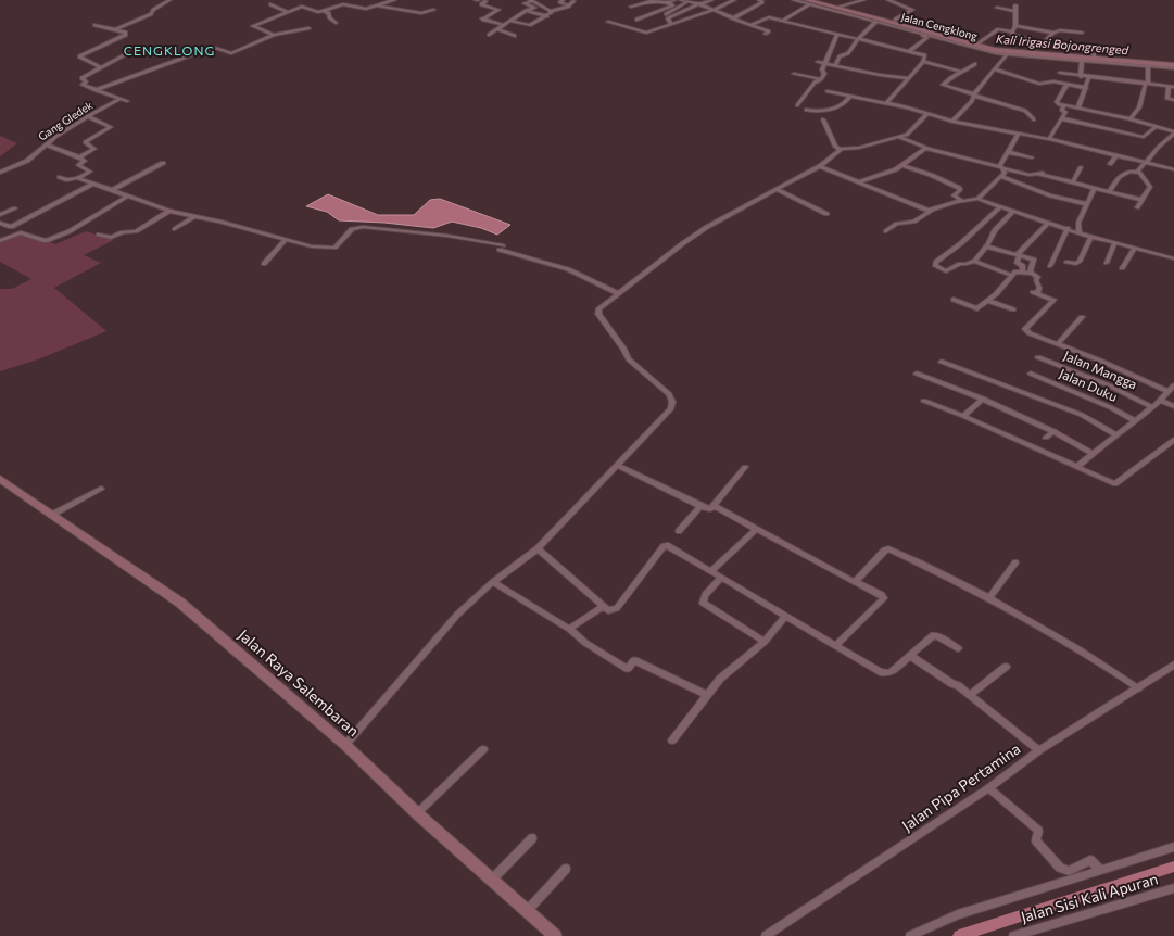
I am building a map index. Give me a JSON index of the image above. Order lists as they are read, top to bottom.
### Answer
{
  "streets": {
    "main road": ["Jalan Cengklong", "Jalan Raya Salembaran"],
    "street": [
      "Gang Gledek",
      "Jalan Mangga",
      "Jalan Duku",
      "Jalan Pipa Pertamina",
      "Jalan Sisi Kali Apuran"
    ]
  },
  "districts": ["CENGKLONG"],
  "water": ["Kali Irigasi Bojongrenged"]
}
